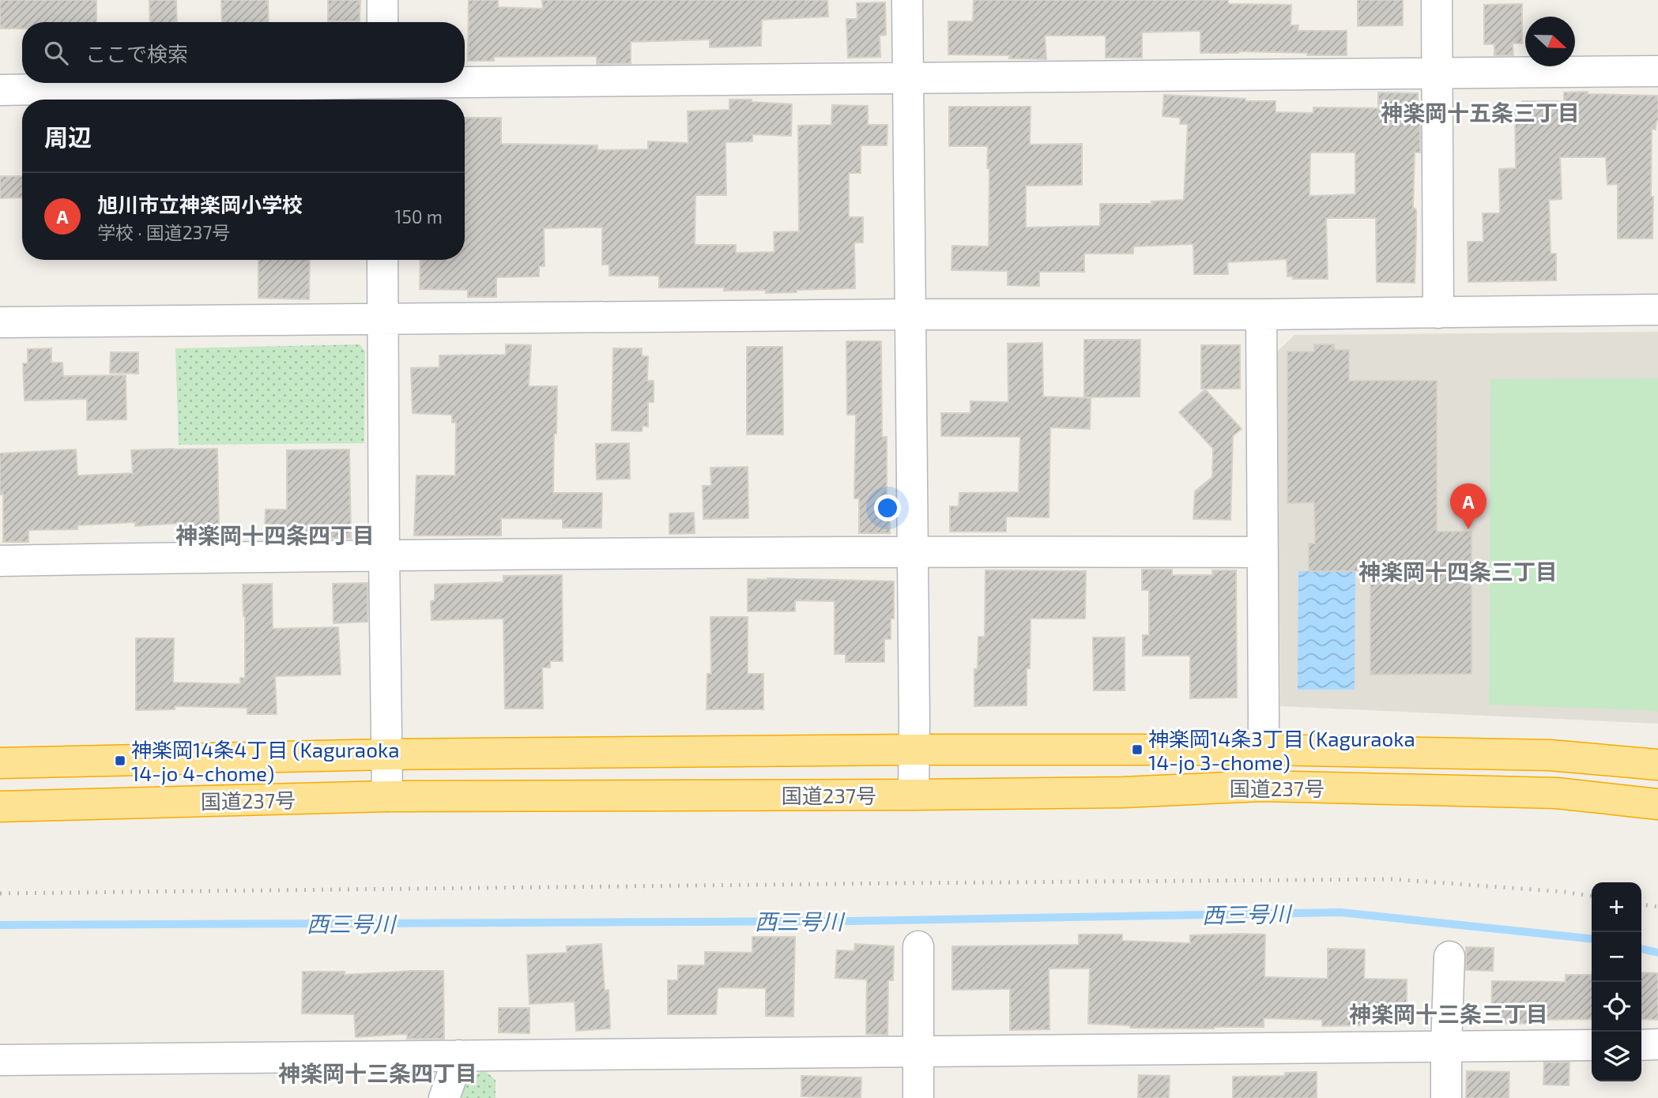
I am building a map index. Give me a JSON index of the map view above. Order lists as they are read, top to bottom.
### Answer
{
  "streets": {
    "highway": ["国道237号"]
  },
  "districts": [
    "神楽岡十五条三丁目",
    "神楽岡十四条四丁目",
    "神楽岡十四条三丁目",
    "神楽岡十三条三丁目",
    "神楽岡十三条四丁目"
  ],
  "water": ["西三号川"],
  "places": {
    "transit": ["神楽岡14条3丁目 (Kaguraoka 14-jo 3-chome)", "神楽岡14条4丁目 (Kaguraoka 14-jo 4-chome)"]
  },
  "north": "right",
  "page": {
    "search": "ここで検索",
    "heading": "周辺",
    "list": [
      {
        "mark": "A",
        "name": "旭川市立神楽岡小学校",
        "note": "学校 · 国道237号",
        "value": "150 m"
      }
    ],
    "pins": "A",
    "map_buttons": ["+", "−"]
  }
}
